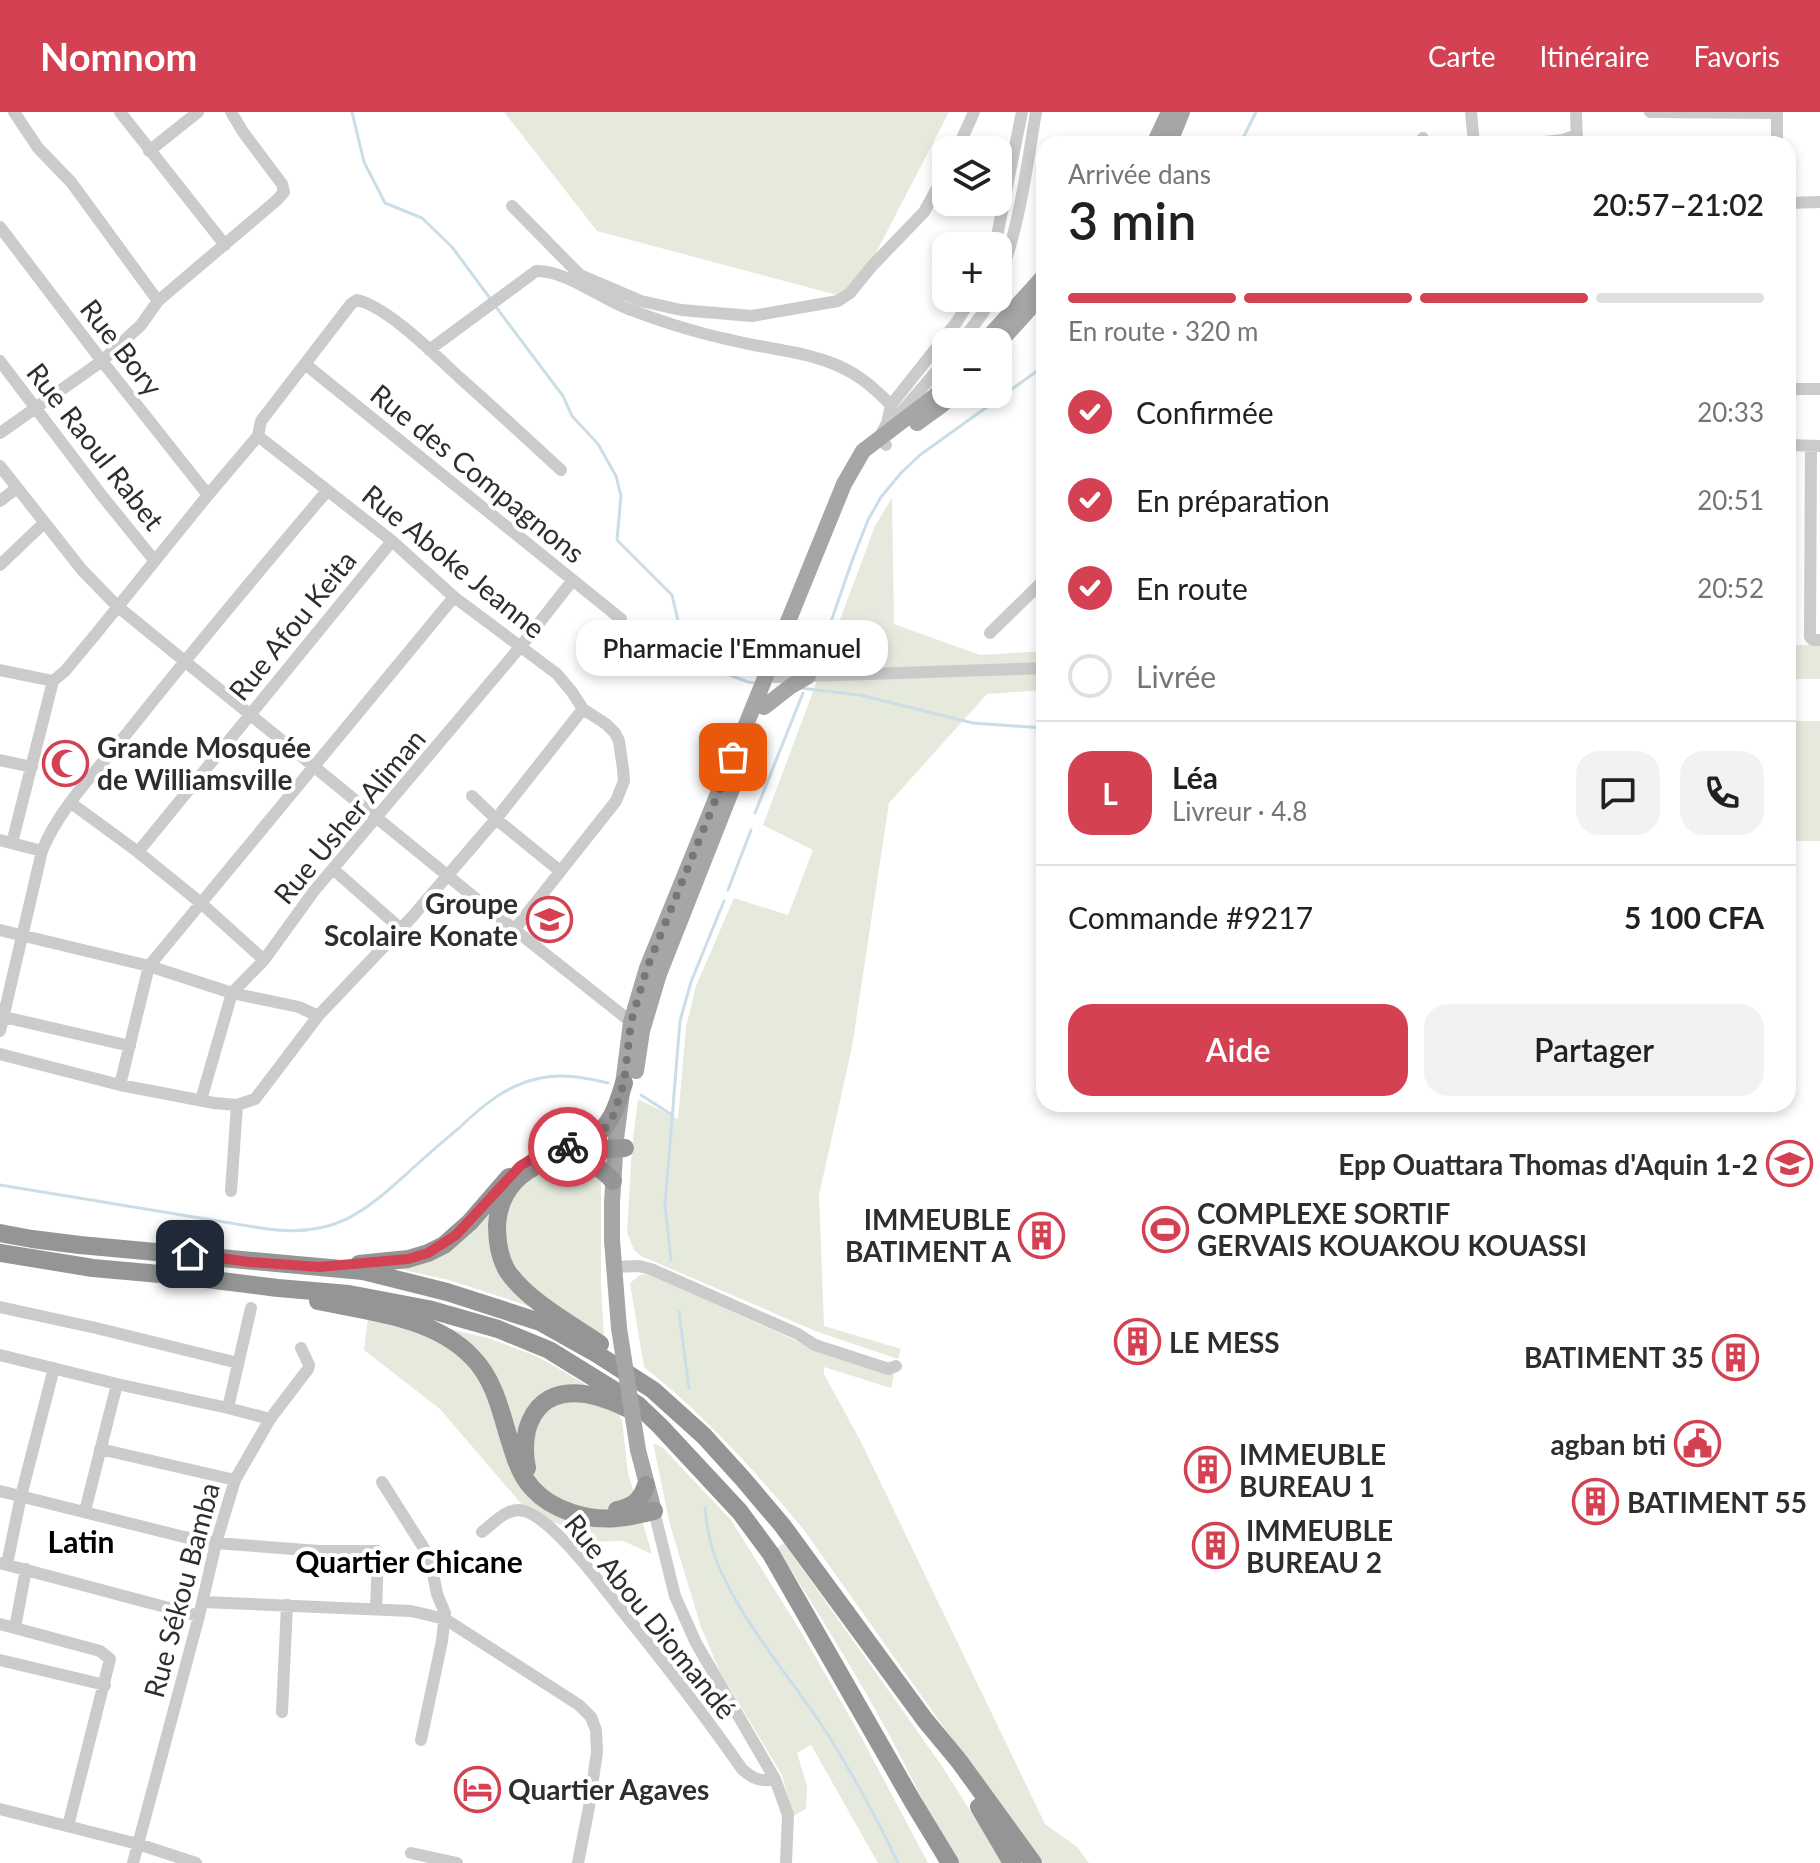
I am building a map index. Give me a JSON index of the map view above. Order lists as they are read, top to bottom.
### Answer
{
  "streets": {
    "street": [
      "Rue Bory",
      "Rue Raoul Rabet",
      "Rue des Compagnons",
      "Rue Aboke Jeanne",
      "Rue Afou Keita",
      "Rue Usher Aliman",
      "Rue Sékou Bamba",
      "Rue Abou Diomandé"
    ]
  },
  "crossings": [
    ["Rue des Compagnons", "Rue Usher Aliman"],
    ["Rue Aboke Jeanne", "Rue Afou Keita"],
    ["Rue Aboke Jeanne", "Rue Usher Aliman"]
  ],
  "districts": ["Latin", "Quartier Chicane"],
  "places": {
    "other": ["Pharmacie l'Emmanuel"],
    "mosque": ["Grande Mosquée de Williamsville"],
    "school or university": ["Groupe Scolaire Konate", "Epp Ouattara Thomas d'Aquin 1-2"],
    "sports": ["COMPLEXE SORTIF GERVAIS KOUAKOU KOUASSI"],
    "building": [
      "IMMEUBLE BATIMENT A",
      "LE MESS",
      "BATIMENT 35",
      "IMMEUBLE BUREAU 1",
      "BATIMENT 55",
      "IMMEUBLE BUREAU 2"
    ],
    "public building": ["agban bti"],
    "hotel": ["Quartier Agaves"]
  },
  "page": {
    "header": "Nomnom",
    "nav": ["Carte", "Itinéraire", "Favoris"],
    "map_buttons": ["+", "−"],
    "heading": ["3 min", "Arrivée dans", "20:57–21:02"],
    "panel": [
      "Léa",
      "Livreur · 4.8",
      "Commande #9217",
      "5 100 CFA"
    ],
    "bar": "En route · 320 m",
    "list": [
      ["Confirmée", "20:33"],
      ["En préparation", "20:51"],
      ["En route", "20:52"],
      "Livrée"
    ],
    "bubble": "Pharmacie l'Emmanuel",
    "round": "L",
    "buttons": ["Aide", "Partager"]
  }
}
